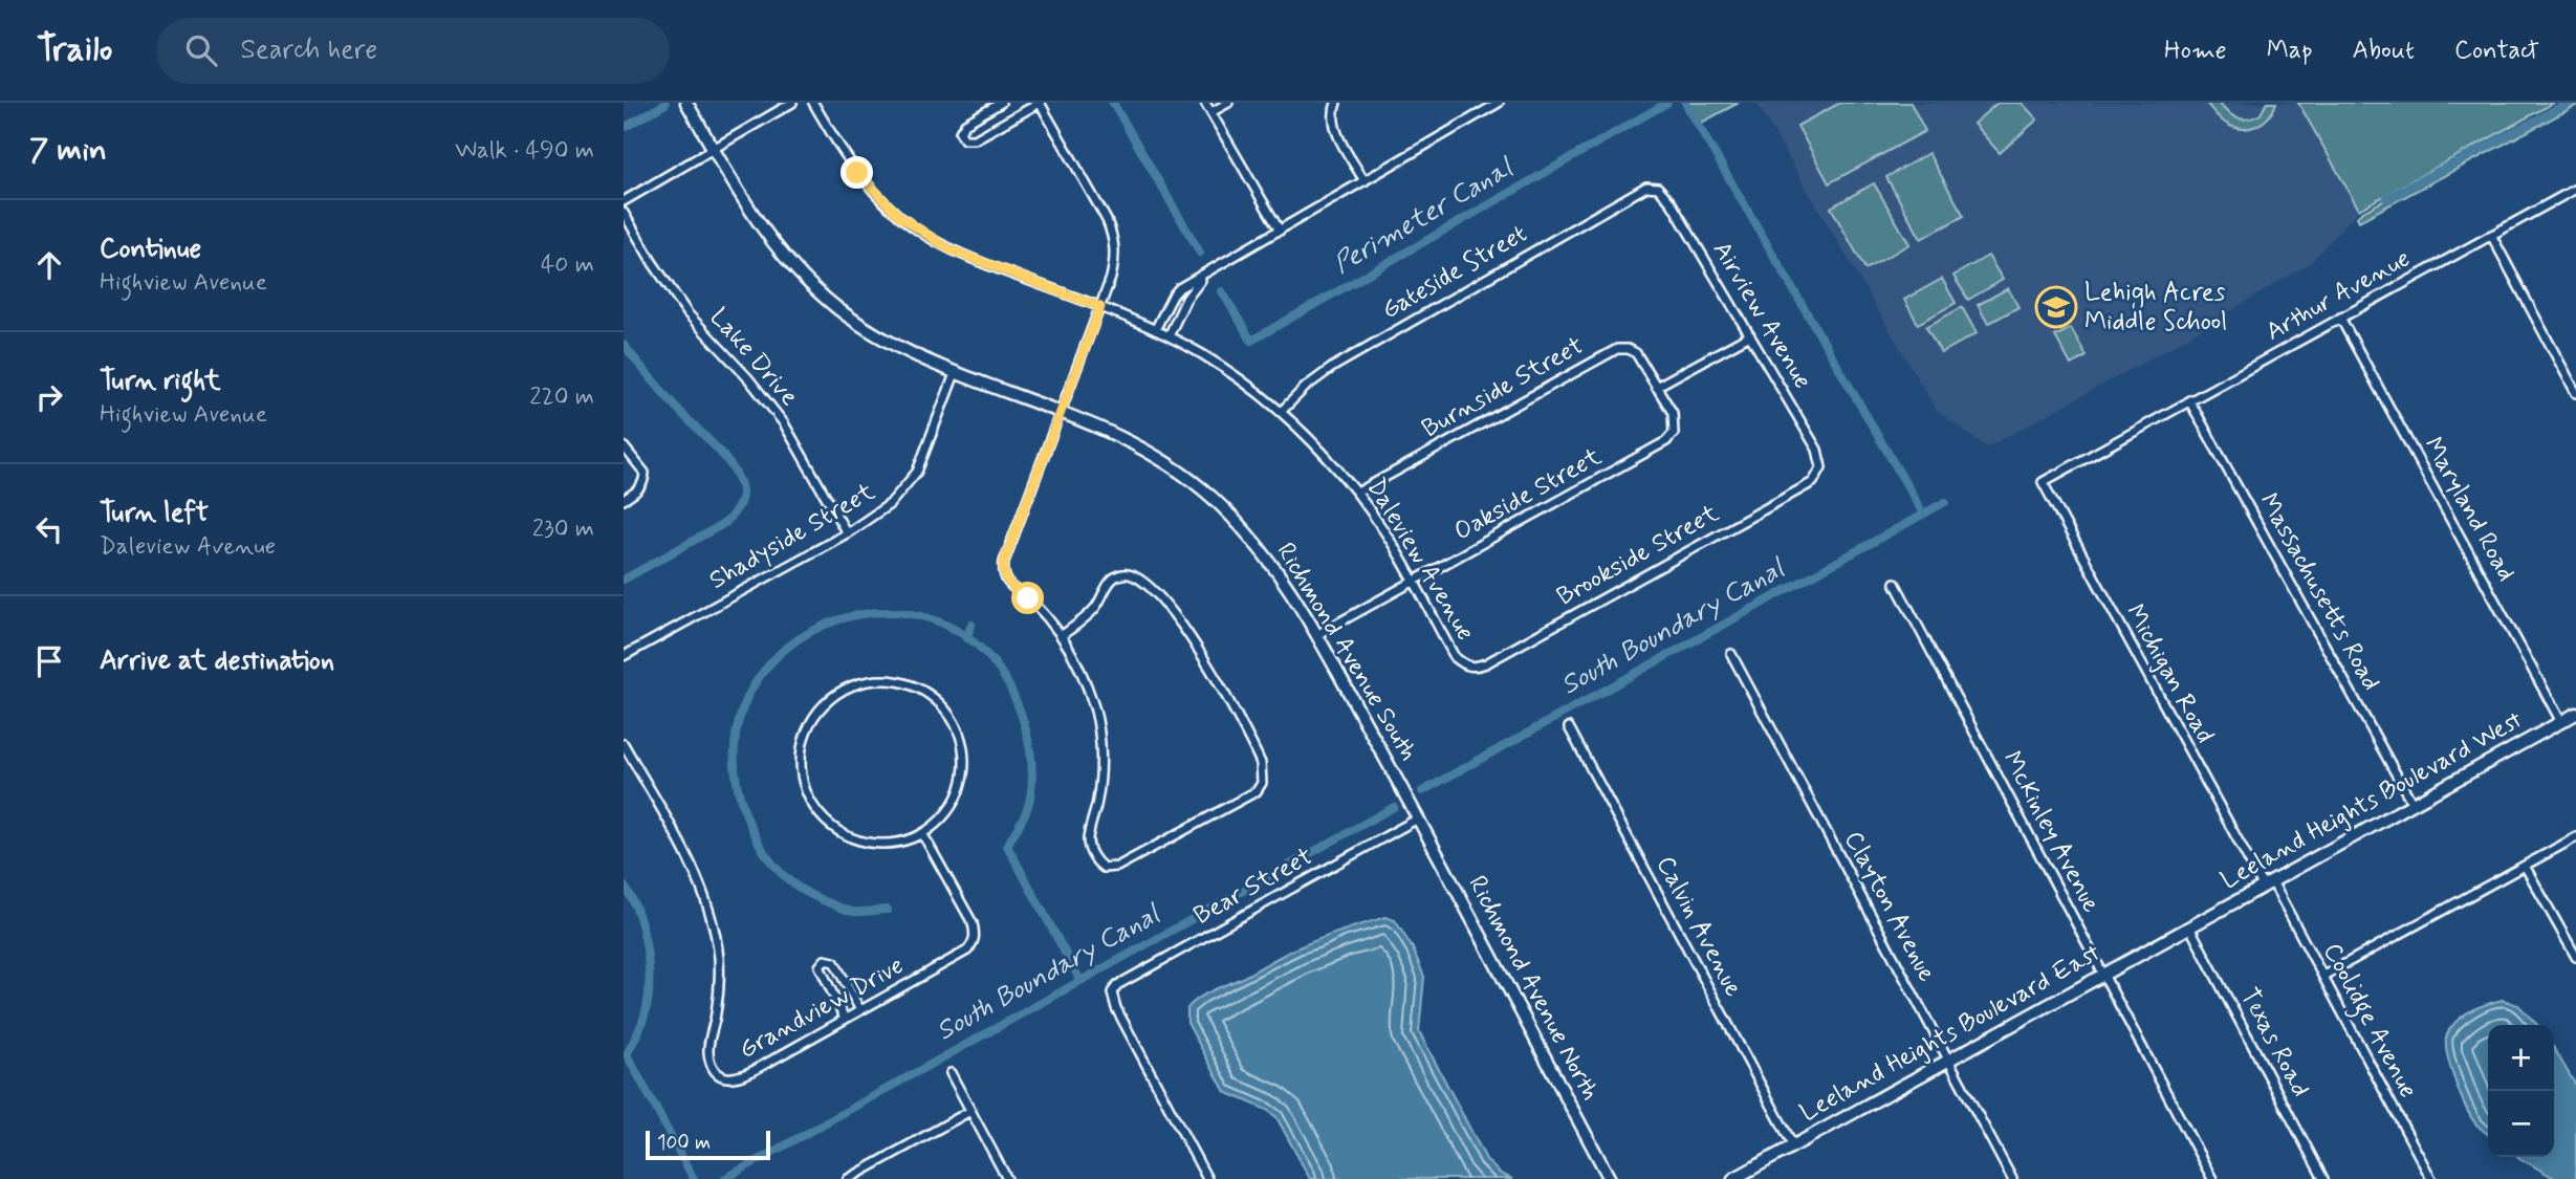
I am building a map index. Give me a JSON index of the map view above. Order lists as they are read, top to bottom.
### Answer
{
  "streets": {
    "street": [
      "Gateside Street",
      "Arthur Avenue",
      "Airview Avenue",
      "Lake Drive",
      "Burnside Street",
      "Oakside Street",
      "Maryland Road",
      "Shadyside Street",
      "Brookside Street",
      "Daleview Avenue",
      "Massachusetts Road",
      "Richmond Avenue South",
      "Michigan Road",
      "Leeland Heights Boulevard West",
      "McKinley Avenue",
      "Bear Street",
      "Clayton Avenue",
      "Calvin Avenue",
      "Richmond Avenue North",
      "Grandview Drive",
      "Coolidge Avenue",
      "Leeland Heights Boulevard East",
      "Texas Road"
    ]
  },
  "crossings": [
    ["Gateside Street", "Airview Avenue"],
    ["Gateside Street", "Daleview Avenue"],
    ["Arthur Avenue", "Maryland Road"],
    ["Arthur Avenue", "Massachusetts Road"],
    ["Arthur Avenue", "Michigan Road"],
    ["Airview Avenue", "Brookside Street"],
    ["Lake Drive", "Shadyside Street"],
    ["Burnside Street", "Oakside Street"],
    ["Burnside Street", "Daleview Avenue"],
    ["Oakside Street", "Daleview Avenue"],
    ["Oakside Street", "Richmond Avenue South"],
    ["Maryland Road", "Leeland Heights Boulevard West"],
    ["Shadyside Street", "Richmond Avenue South"],
    ["Brookside Street", "Daleview Avenue"],
    ["Massachusetts Road", "Leeland Heights Boulevard West"],
    ["Richmond Avenue South", "Bear Street"],
    ["Richmond Avenue South", "Richmond Avenue North"],
    ["Michigan Road", "Leeland Heights Boulevard West"],
    ["Michigan Road", "Coolidge Avenue"],
    ["Leeland Heights Boulevard West", "Coolidge Avenue"],
    ["Leeland Heights Boulevard West", "Leeland Heights Boulevard East"],
    ["Leeland Heights Boulevard West", "Texas Road"],
    ["McKinley Avenue", "Leeland Heights Boulevard East"],
    ["Bear Street", "Richmond Avenue North"],
    ["Clayton Avenue", "Leeland Heights Boulevard East"],
    ["Calvin Avenue", "Leeland Heights Boulevard East"],
    ["Leeland Heights Boulevard East", "Texas Road"]
  ],
  "water": ["Perimeter Canal", "South Boundary Canal"],
  "places": {
    "school or university": ["Lehigh Acres Middle School"]
  },
  "scale_bar": "100 m",
  "page": {
    "header": "Trailo",
    "search": "Search here",
    "nav": [
      "Home",
      "Map",
      "About",
      "Contact"
    ],
    "heading": ["7 min", "Walk · 490 m"],
    "list": [
      ["Continue", "Highview Avenue", "40 m"],
      ["Turn right", "Highview Avenue", "220 m"],
      ["Turn left", "Daleview Avenue", "230 m"],
      "Arrive at destination"
    ],
    "map_buttons": ["+", "−"],
    "scale": "100 m"
  }
}
